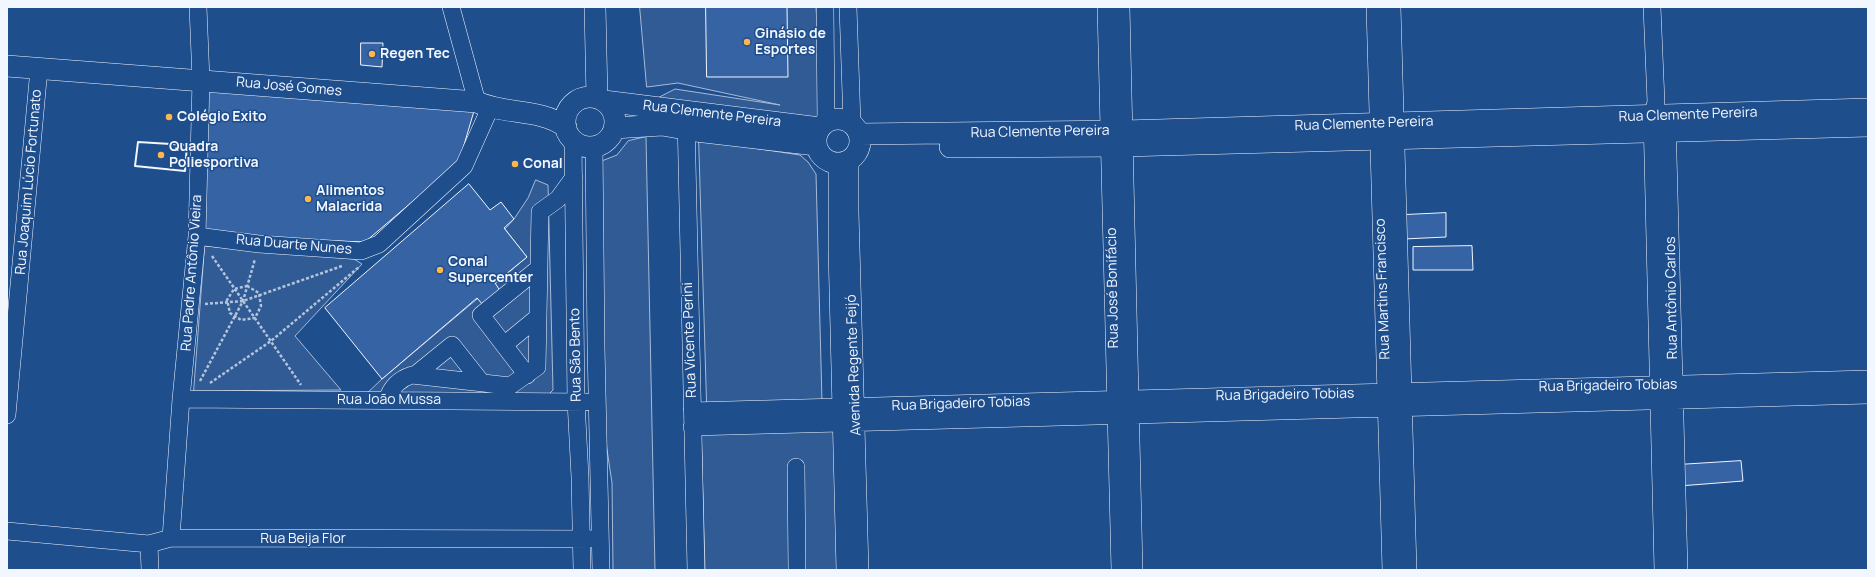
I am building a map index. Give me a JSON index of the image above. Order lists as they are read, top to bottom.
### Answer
{
  "streets": {
    "main road": ["Rua José Gomes", "Rua Clemente Pereira"],
    "street": [
      "Rua Joaquim Lúcio Fortunato",
      "Rua Duarte Nunes",
      "Rua Padre Antônio Vieira",
      "Rua José Bonifácio",
      "Rua Martins Francisco",
      "Rua Antônio Carlos",
      "Rua Vicente Perini",
      "Rua São Bento",
      "Avenida Regente Feijó",
      "Rua Brigadeiro Tobias",
      "Rua João Mussa",
      "Rua Beija Flor"
    ]
  },
  "crossings": [
    ["Rua José Gomes", "Rua Clemente Pereira"],
    ["Rua José Gomes", "Rua Joaquim Lúcio Fortunato"],
    ["Rua José Gomes", "Rua Duarte Nunes"],
    ["Rua José Gomes", "Rua Padre Antônio Vieira"],
    ["Rua José Gomes", "Rua São Bento"],
    ["Rua Clemente Pereira", "Rua José Bonifácio"],
    ["Rua Clemente Pereira", "Rua Martins Francisco"],
    ["Rua Clemente Pereira", "Rua Antônio Carlos"],
    ["Rua Clemente Pereira", "Rua Vicente Perini"],
    ["Rua Clemente Pereira", "Rua São Bento"],
    ["Rua Clemente Pereira", "Avenida Regente Feijó"],
    ["Rua Duarte Nunes", "Rua Padre Antônio Vieira"],
    ["Rua Padre Antônio Vieira", "Rua João Mussa"],
    ["Rua Padre Antônio Vieira", "Rua Beija Flor"],
    ["Rua José Bonifácio", "Rua Brigadeiro Tobias"],
    ["Rua Martins Francisco", "Rua Brigadeiro Tobias"],
    ["Rua Antônio Carlos", "Rua Brigadeiro Tobias"],
    ["Rua Vicente Perini", "Rua Brigadeiro Tobias"],
    ["Rua São Bento", "Rua João Mussa"],
    ["Rua São Bento", "Rua Beija Flor"],
    ["Avenida Regente Feijó", "Rua Brigadeiro Tobias"]
  ],
  "places": [
    "Ginásio de Esportes",
    "Regen Tec",
    "Colégio Exito",
    "Quadra Poliesportiva",
    "Conal",
    "Alimentos Malacrida",
    "Conal Supercenter"
  ]
}
